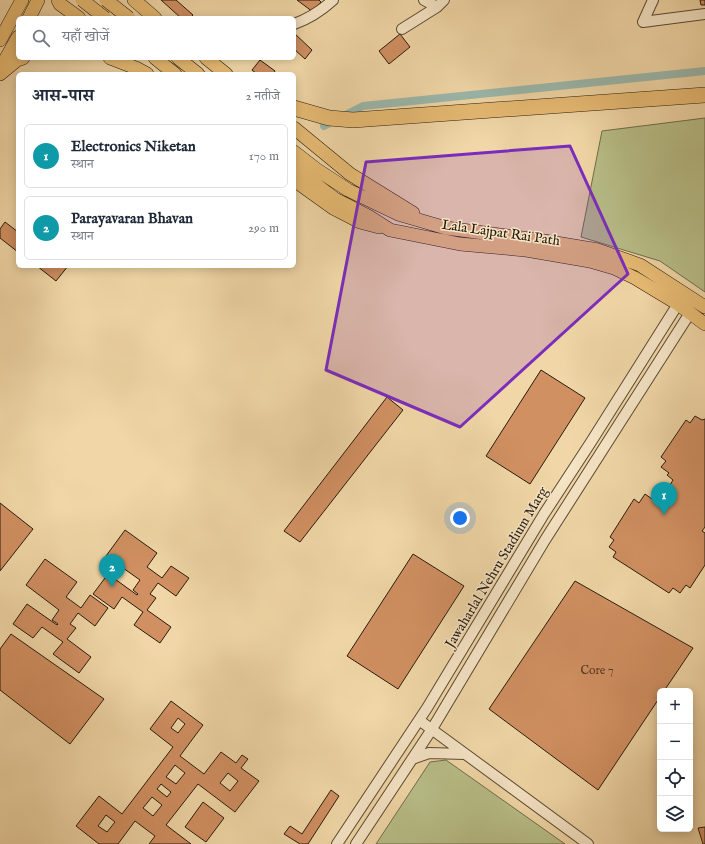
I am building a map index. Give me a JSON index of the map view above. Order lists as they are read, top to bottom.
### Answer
{
  "streets": {
    "main road": ["Lala Lajpat Rai Path"],
    "street": ["Jawaharlal Nehru Stadium Marg"]
  },
  "crossings": [
    ["Lala Lajpat Rai Path", "Jawaharlal Nehru Stadium Marg"]
  ],
  "house_numbers": ["Core 7"],
  "page": {
    "search": "यहाँ खोजें",
    "heading": ["आस-पास", "2 नतीजे"],
    "list": [
      {
        "mark": "1",
        "name": "Electronics Niketan",
        "note": "स्थान",
        "value": "170 m"
      },
      {
        "mark": "2",
        "name": "Parayavaran Bhavan",
        "note": "स्थान",
        "value": "290 m"
      }
    ],
    "pins": ["1", "2"],
    "map_buttons": ["+", "−"]
  }
}
